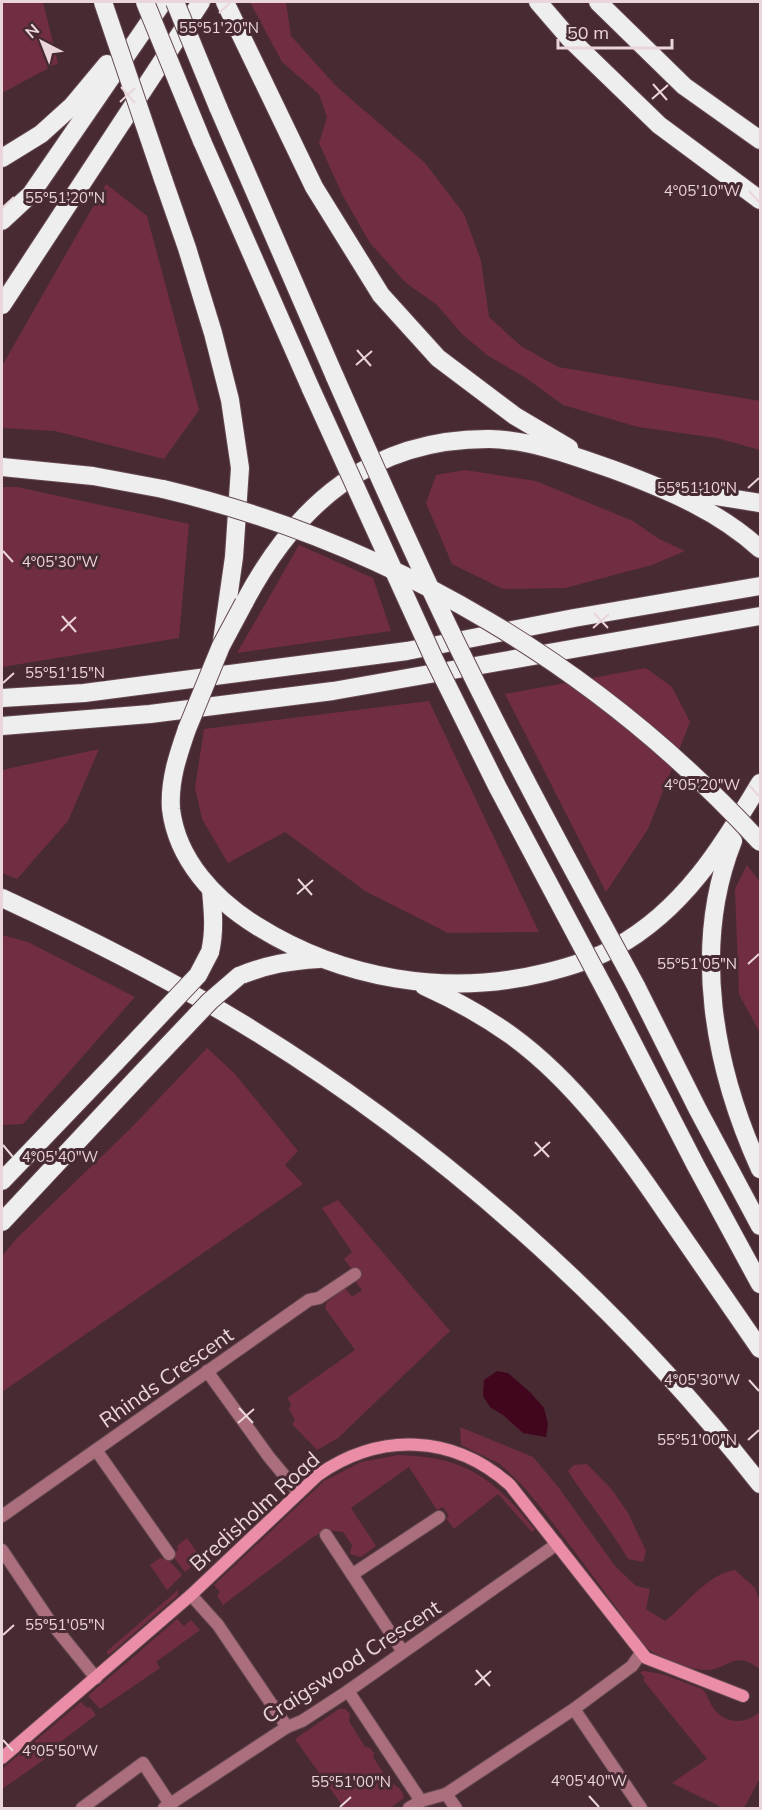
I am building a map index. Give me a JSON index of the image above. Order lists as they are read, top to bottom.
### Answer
{
  "streets": {
    "street": ["Rhinds Crescent", "Bredisholm Road", "Craigswood Crescent"]
  },
  "crossings": [
    ["Bredisholm Road", "Craigswood Crescent"]
  ],
  "scale_bar": "50 m",
  "north": "top left",
  "coordinates": [
    "55°51'20\"N",
    "4°05'10\"W",
    "55°51'10\"N",
    "4°05'30\"W",
    "55°51'15\"N",
    "4°05'20\"W",
    "55°51'05\"N",
    "4°05'40\"W",
    "55°51'00\"N",
    "4°05'50\"W"
  ]
}
